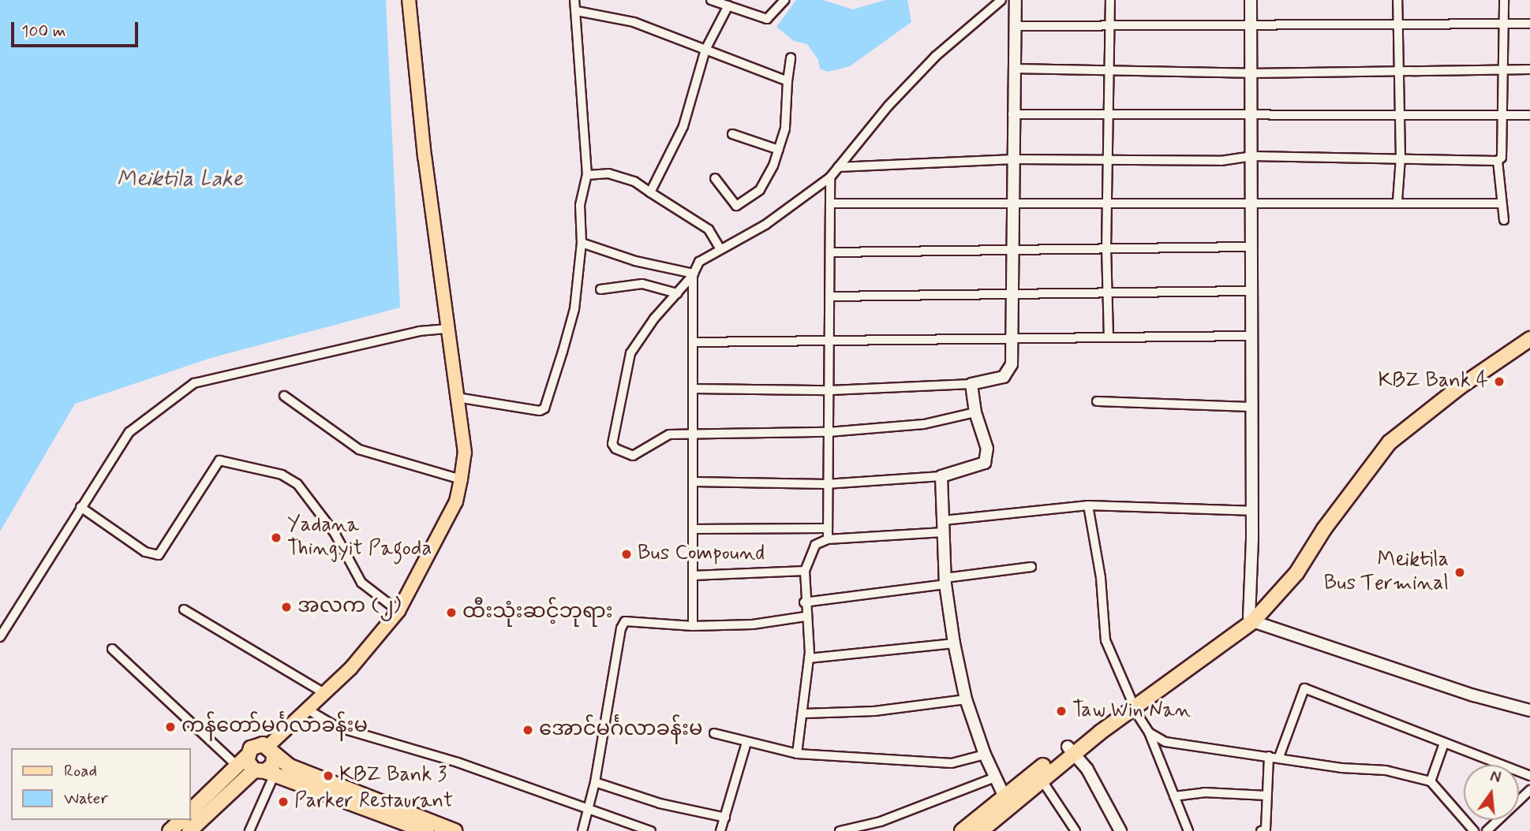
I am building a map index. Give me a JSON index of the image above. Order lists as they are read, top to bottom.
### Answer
{
  "water": ["Meiktila Lake"],
  "places": [
    "KBZ Bank 4",
    "Yadana Thingyit Pagoda",
    "Bus Compound",
    "Meiktila Bus Terminal",
    "အလက (၂)",
    "ထီးသုံးဆင့်ဘုရား",
    "Taw Win Nan",
    "ကန်တော်မင်္ဂလာခန်းမ",
    "အောင်မင်္ဂလာခန်းမ",
    "KBZ Bank 3",
    "Parker Restaurant"
  ],
  "legend": ["Road", "Water"],
  "scale_bar": "100 m",
  "north": "top"
}
